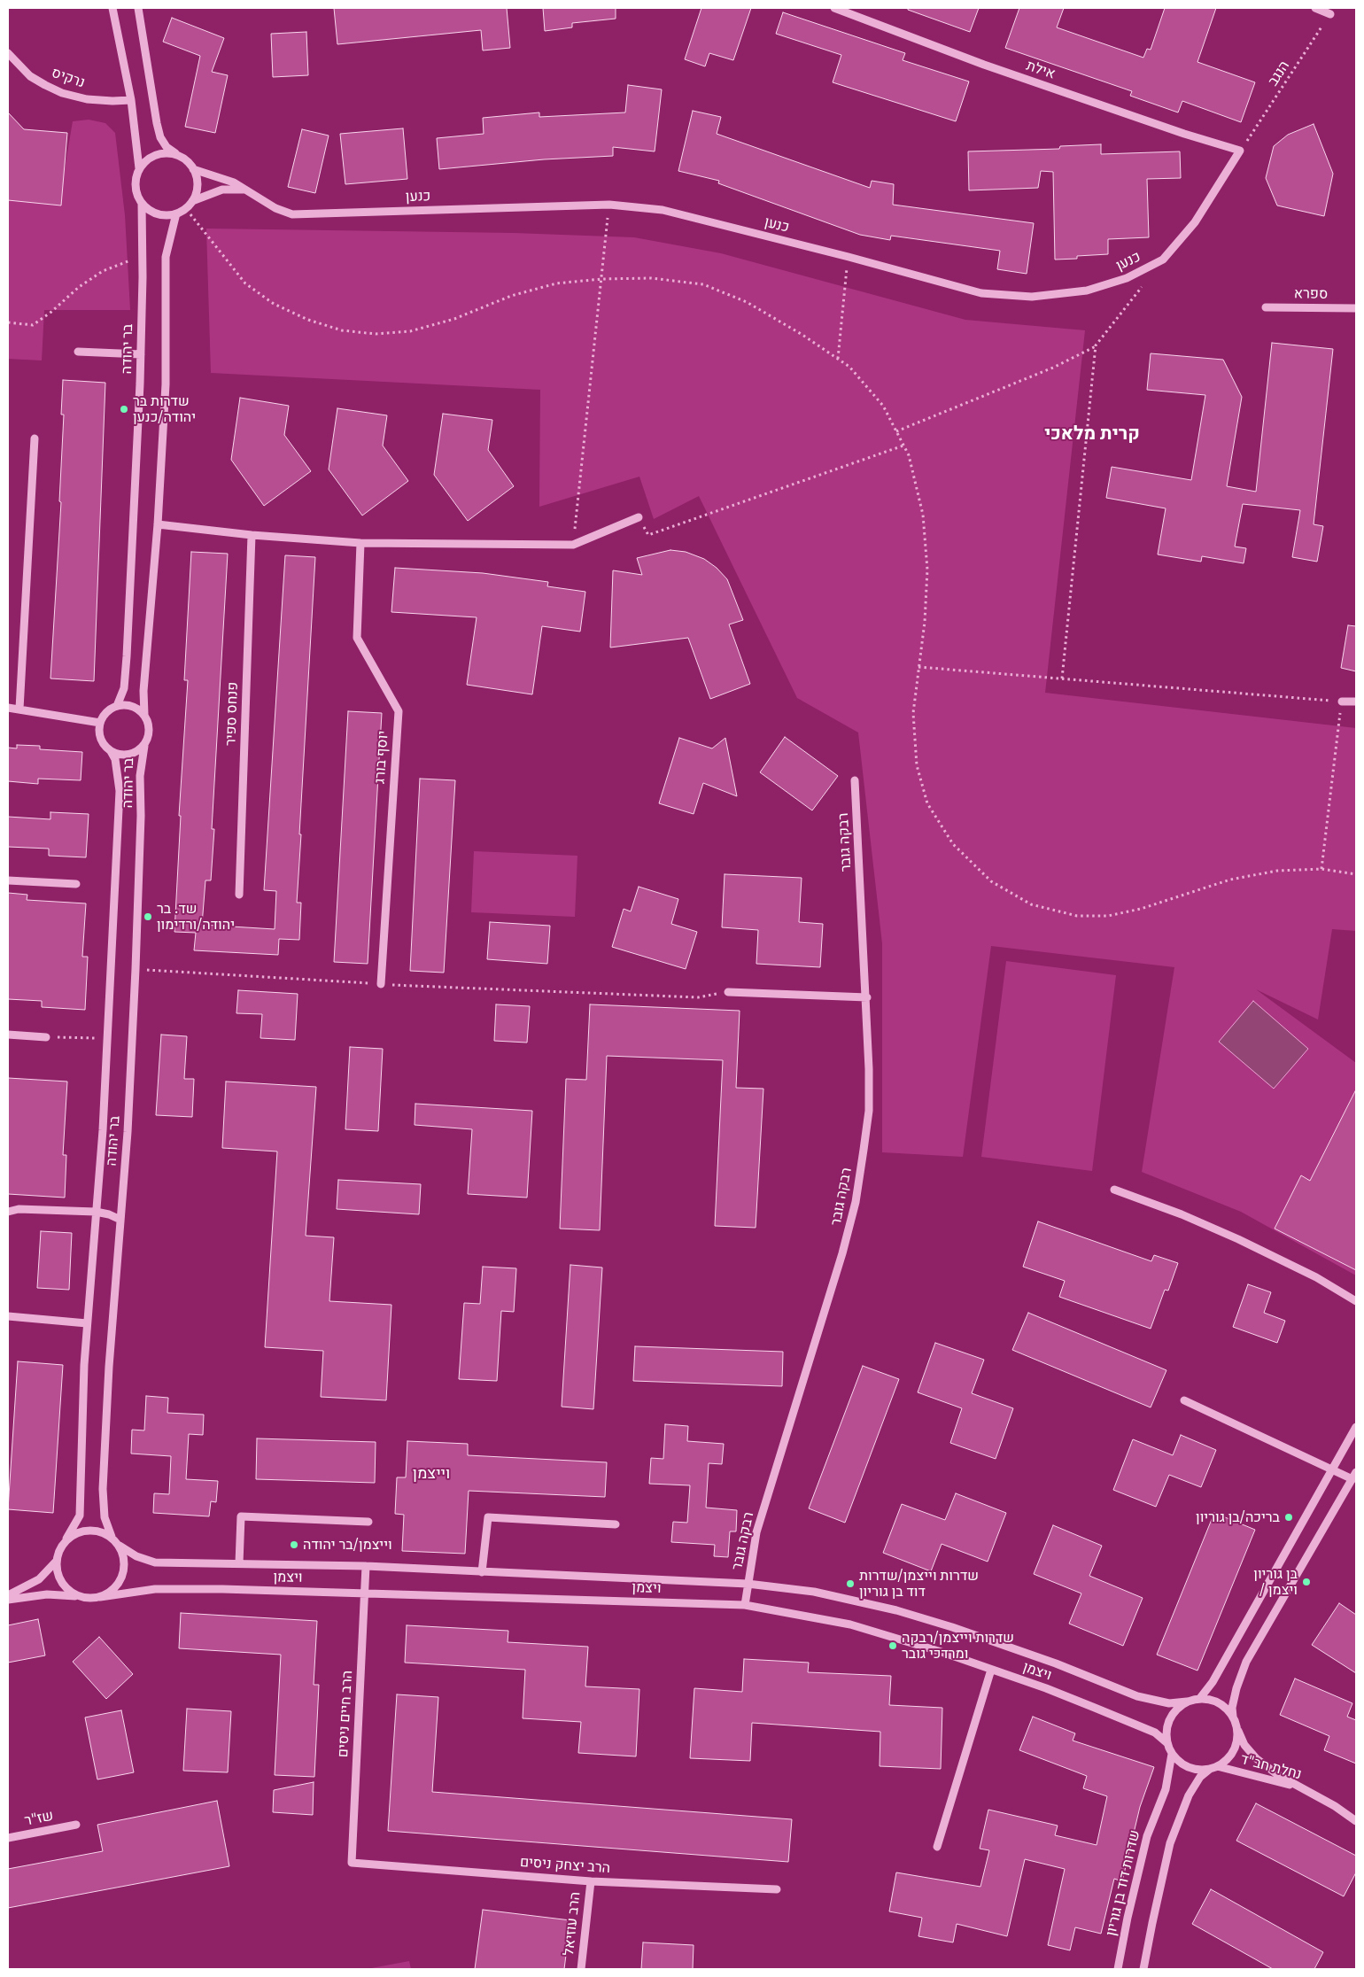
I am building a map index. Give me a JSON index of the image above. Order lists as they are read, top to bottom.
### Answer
{
  "streets": {
    "street": [
      "אילת",
      "נרקיס",
      "כנען",
      "ספרא",
      "בר יהודה",
      "פנחס ספיר",
      "יוסף בורג",
      "רבקה גובר",
      "ויצמן",
      "הרב חיים ניסים",
      "נחלת חב\"ד",
      "שז\"ר",
      "הרב יצחק ניסים",
      "שדרות דוד בן גוריון",
      "הרב עוזיאל"
    ],
    "path": ["הנגב"]
  },
  "crossings": [
    ["אילת", "הנגב"],
    ["אילת", "כנען"],
    ["הנגב", "כנען"],
    ["כנען", "בר יהודה"],
    ["בר יהודה", "ויצמן"],
    ["רבקה גובר", "ויצמן"],
    ["ויצמן", "הרב חיים ניסים"],
    ["ויצמן", "נחלת חב\"ד"],
    ["ויצמן", "שדרות דוד בן גוריון"],
    ["הרב חיים ניסים", "הרב יצחק ניסים"],
    ["נחלת חב\"ד", "שדרות דוד בן גוריון"],
    ["הרב יצחק ניסים", "הרב עוזיאל"]
  ],
  "districts": ["קרית מלאכי", "וייצמן"],
  "places": [
    "שדרות בר יהודה/כנען",
    "שד. בר יהודה/ורדימון",
    "בריכה/בן גוריון",
    "וייצמן/בר יהודה",
    "בן גוריון / ויצמן",
    "שדרות וייצמן/שדרות דוד בן גוריון",
    "שדרות וייצמן/רבקה ומרדכי גובר"
  ]
}
